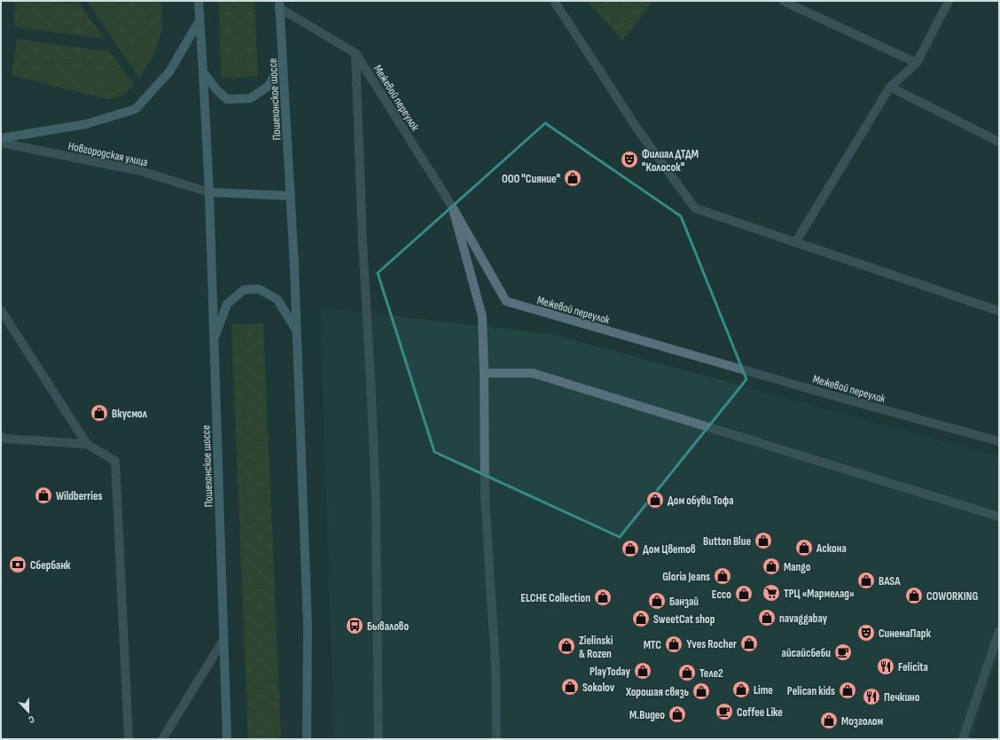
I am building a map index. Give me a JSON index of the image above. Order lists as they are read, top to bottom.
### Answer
{
  "streets": {
    "main road": ["Пошехонское шоссе"],
    "street": ["Межевой переулок", "Новгородская улица"]
  },
  "crossings": [
    ["Межевой переулок", "Пошехонское шоссе"],
    ["Пошехонское шоссе", "Новгородская улица"]
  ],
  "places": {
    "theatre": ["Филиал ДТДМ \"Колосок\"", "СинемаПарк"],
    "shop": [
      "ООО \"Сияние\"",
      "Вкусмол",
      "Wildberries",
      "Дом обуви Тофа",
      "Button Blue",
      "Аскона",
      "Дом Цветов",
      "Mango",
      "Gloria Jeans",
      "BASA",
      "Ecco",
      "COWORKING",
      "ELCHE Collection",
      "Банзай",
      "navaggabay",
      "SweetCat shop",
      "Yves Rocher",
      "МТС",
      "Zielinski & Rozen",
      "PlayToday",
      "Теле2",
      "Sokolov",
      "Lime",
      "Pelican kids",
      "Хорошая связь",
      "М.Видео",
      "Мозголом"
    ],
    "bank": ["Сбербанк"],
    "supermarket": ["ТРЦ «Мармелад»"],
    "bus stop": ["Бывалово"],
    "cafe": ["айсайсбеби", "Coffee Like"],
    "restaurant": ["Felicita", "Печкино"]
  },
  "north": "bottom"
}
